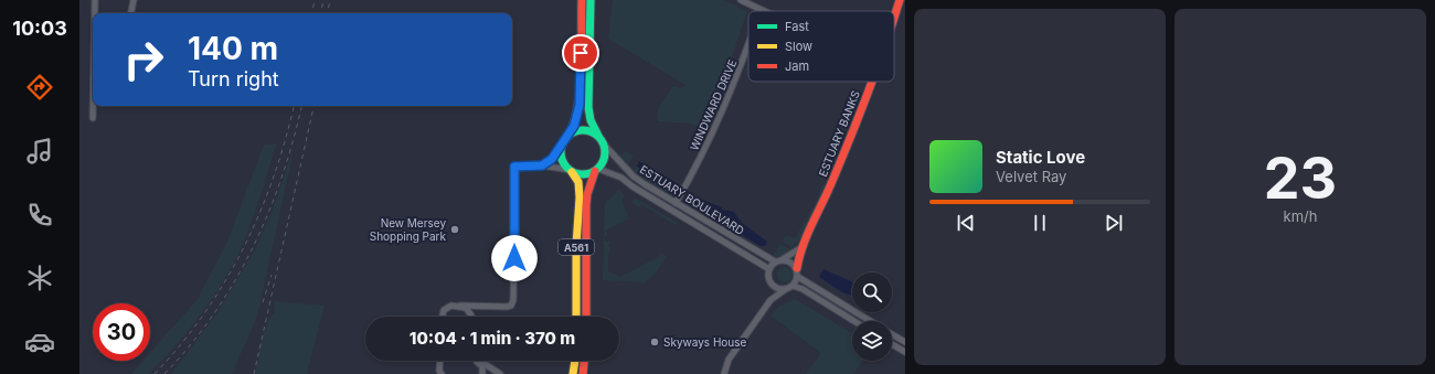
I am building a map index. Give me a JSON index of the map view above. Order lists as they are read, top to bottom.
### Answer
{
  "streets": {
    "main road": ["ESTUARY BANKS", "A561"],
    "street": ["WINDWARD DRIVE", "ESTUARY BOULEVARD"]
  },
  "crossings": [
    ["WINDWARD DRIVE", "ESTUARY BOULEVARD"],
    ["ESTUARY BANKS", "ESTUARY BOULEVARD"],
    ["ESTUARY BOULEVARD", "A561"]
  ],
  "places": ["New Mersey Shopping Park", "Skyways House"],
  "legend": ["Fast", "Slow", "Jam"],
  "page": {
    "tabs": "10:03",
    "tile": ["23", "km/h"],
    "turn": ["140 m", "Turn right"],
    "song": ["Static Love", "Velvet Ray"],
    "limit": "30",
    "trip": "10:04 · 1 min · 370 m"
  }
}
